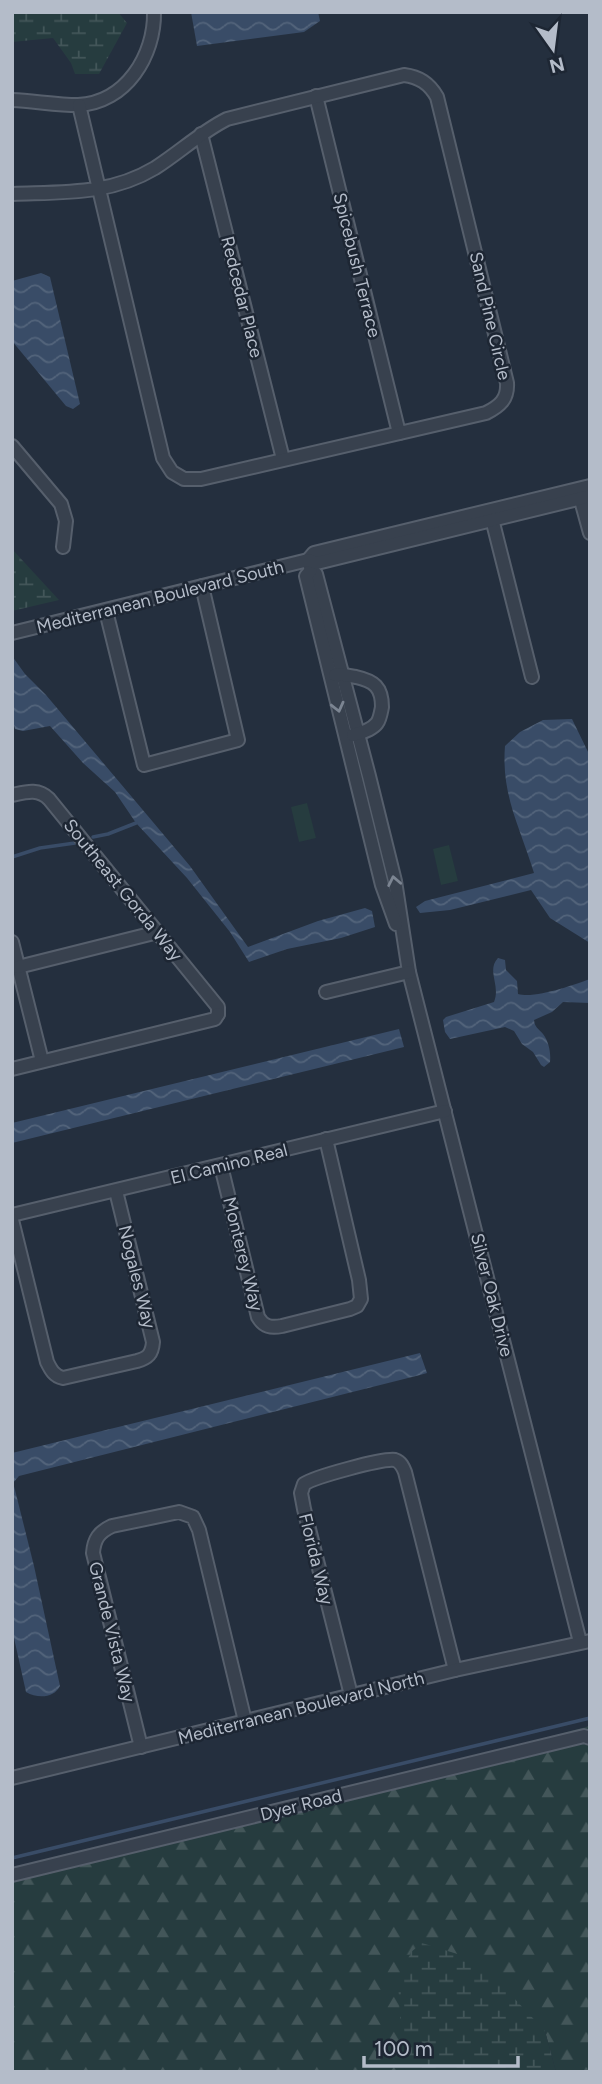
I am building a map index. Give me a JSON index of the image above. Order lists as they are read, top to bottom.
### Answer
{
  "streets": {
    "street": [
      "Spicebush Terrace",
      "Redcedar Place",
      "Sand Pine Circle",
      "Mediterranean Boulevard South",
      "Southeast Gorda Way",
      "El Camino Real",
      "Monterey Way",
      "Nogales Way",
      "Silver Oak Drive",
      "Florida Way",
      "Grande Vista Way",
      "Mediterranean Boulevard North",
      "Dyer Road"
    ]
  },
  "crossings": [
    ["Spicebush Terrace", "Sand Pine Circle"],
    ["Redcedar Place", "Sand Pine Circle"],
    ["Mediterranean Boulevard South", "Silver Oak Drive"],
    ["El Camino Real", "Monterey Way"],
    ["El Camino Real", "Nogales Way"],
    ["El Camino Real", "Silver Oak Drive"],
    ["Silver Oak Drive", "Mediterranean Boulevard North"],
    ["Florida Way", "Mediterranean Boulevard North"],
    ["Grande Vista Way", "Mediterranean Boulevard North"]
  ],
  "scale_bar": "100 m",
  "north": "bottom"
}
